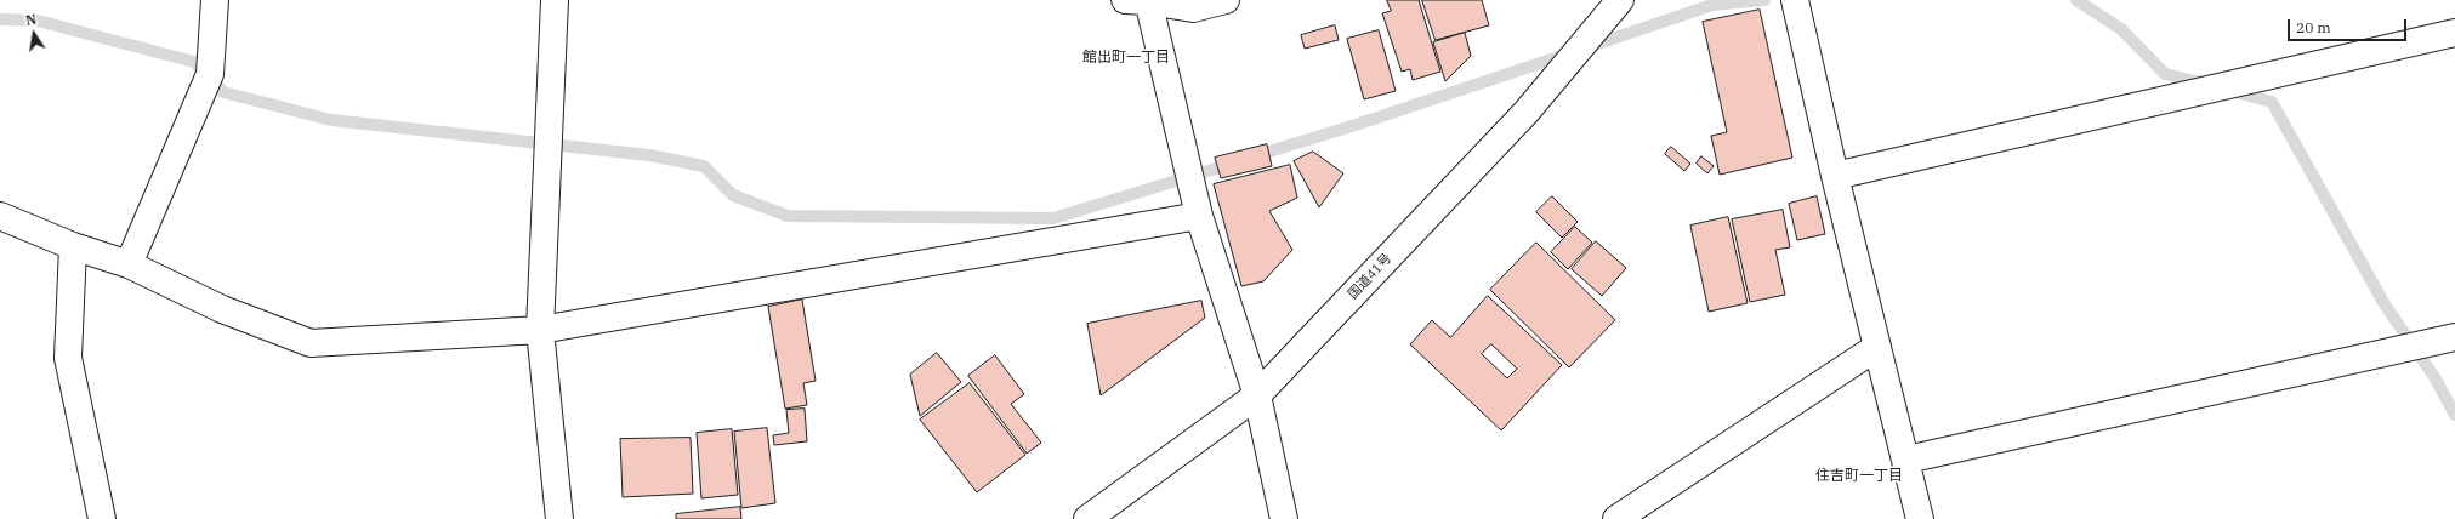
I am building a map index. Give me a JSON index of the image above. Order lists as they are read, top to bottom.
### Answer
{
  "streets": {
    "main road": ["国道41号"]
  },
  "districts": ["館出町一丁目", "住吉町一丁目"],
  "scale_bar": "20 m",
  "north": "top"
}
